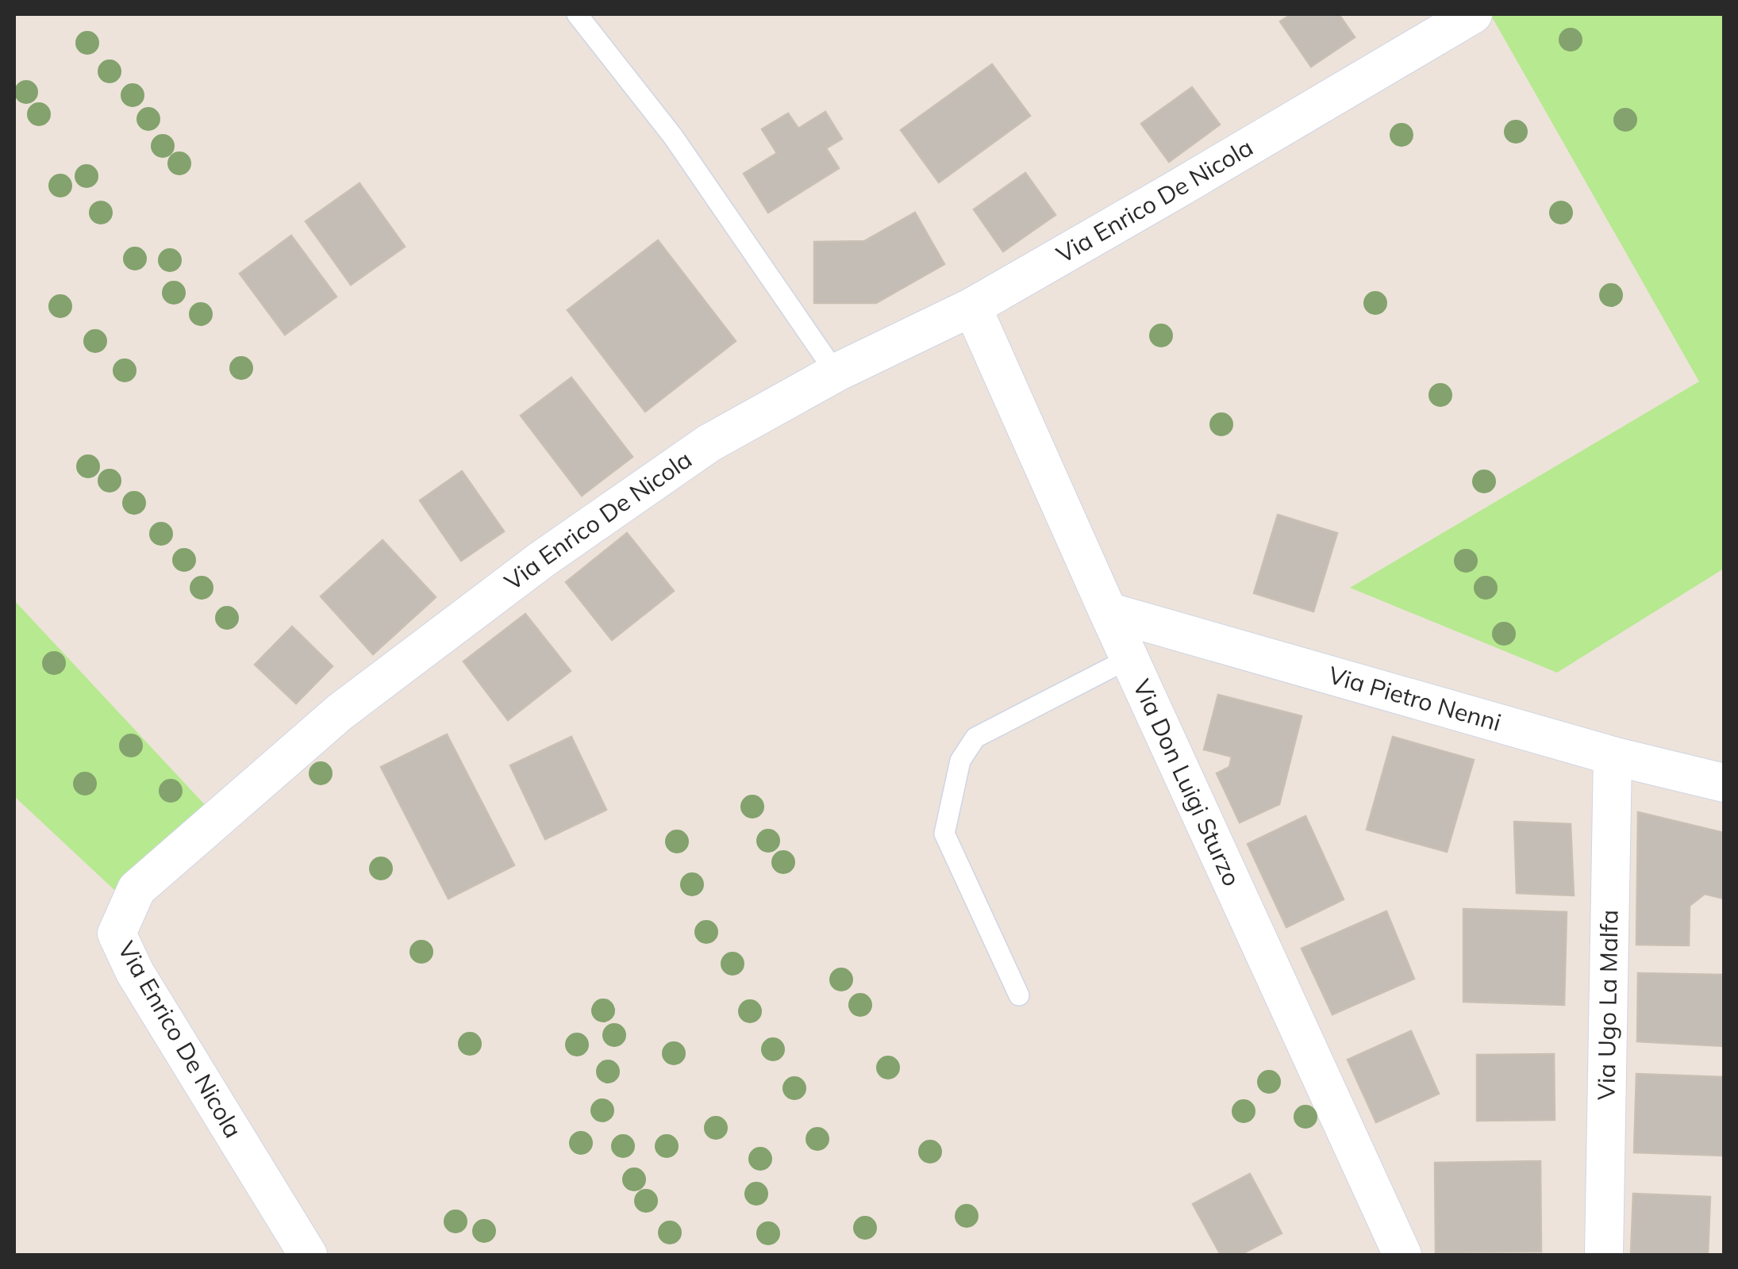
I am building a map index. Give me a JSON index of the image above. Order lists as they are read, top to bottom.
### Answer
{
  "streets": {
    "street": [
      "Via Enrico De Nicola",
      "Via Pietro Nenni",
      "Via Don Luigi Sturzo",
      "Via Ugo La Malfa"
    ]
  },
  "crossings": [
    ["Via Enrico De Nicola", "Via Don Luigi Sturzo"],
    ["Via Pietro Nenni", "Via Don Luigi Sturzo"],
    ["Via Pietro Nenni", "Via Ugo La Malfa"]
  ]
}
